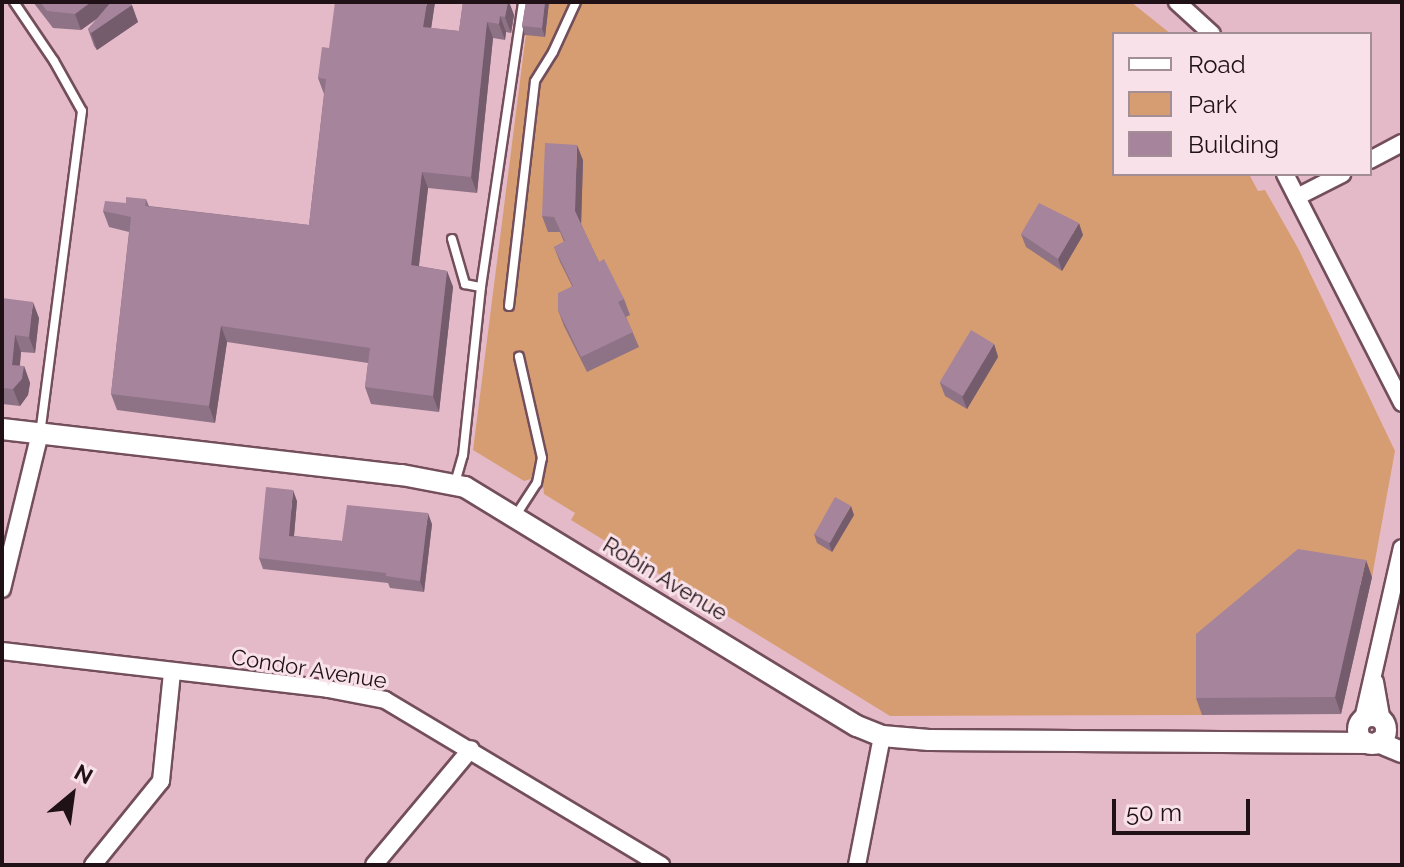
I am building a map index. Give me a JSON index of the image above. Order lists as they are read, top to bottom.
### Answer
{
  "streets": {
    "street": ["Robin Avenue", "Condor Avenue"]
  },
  "legend": ["Road", "Park", "Building"],
  "scale_bar": "50 m",
  "north": "top right"
}
